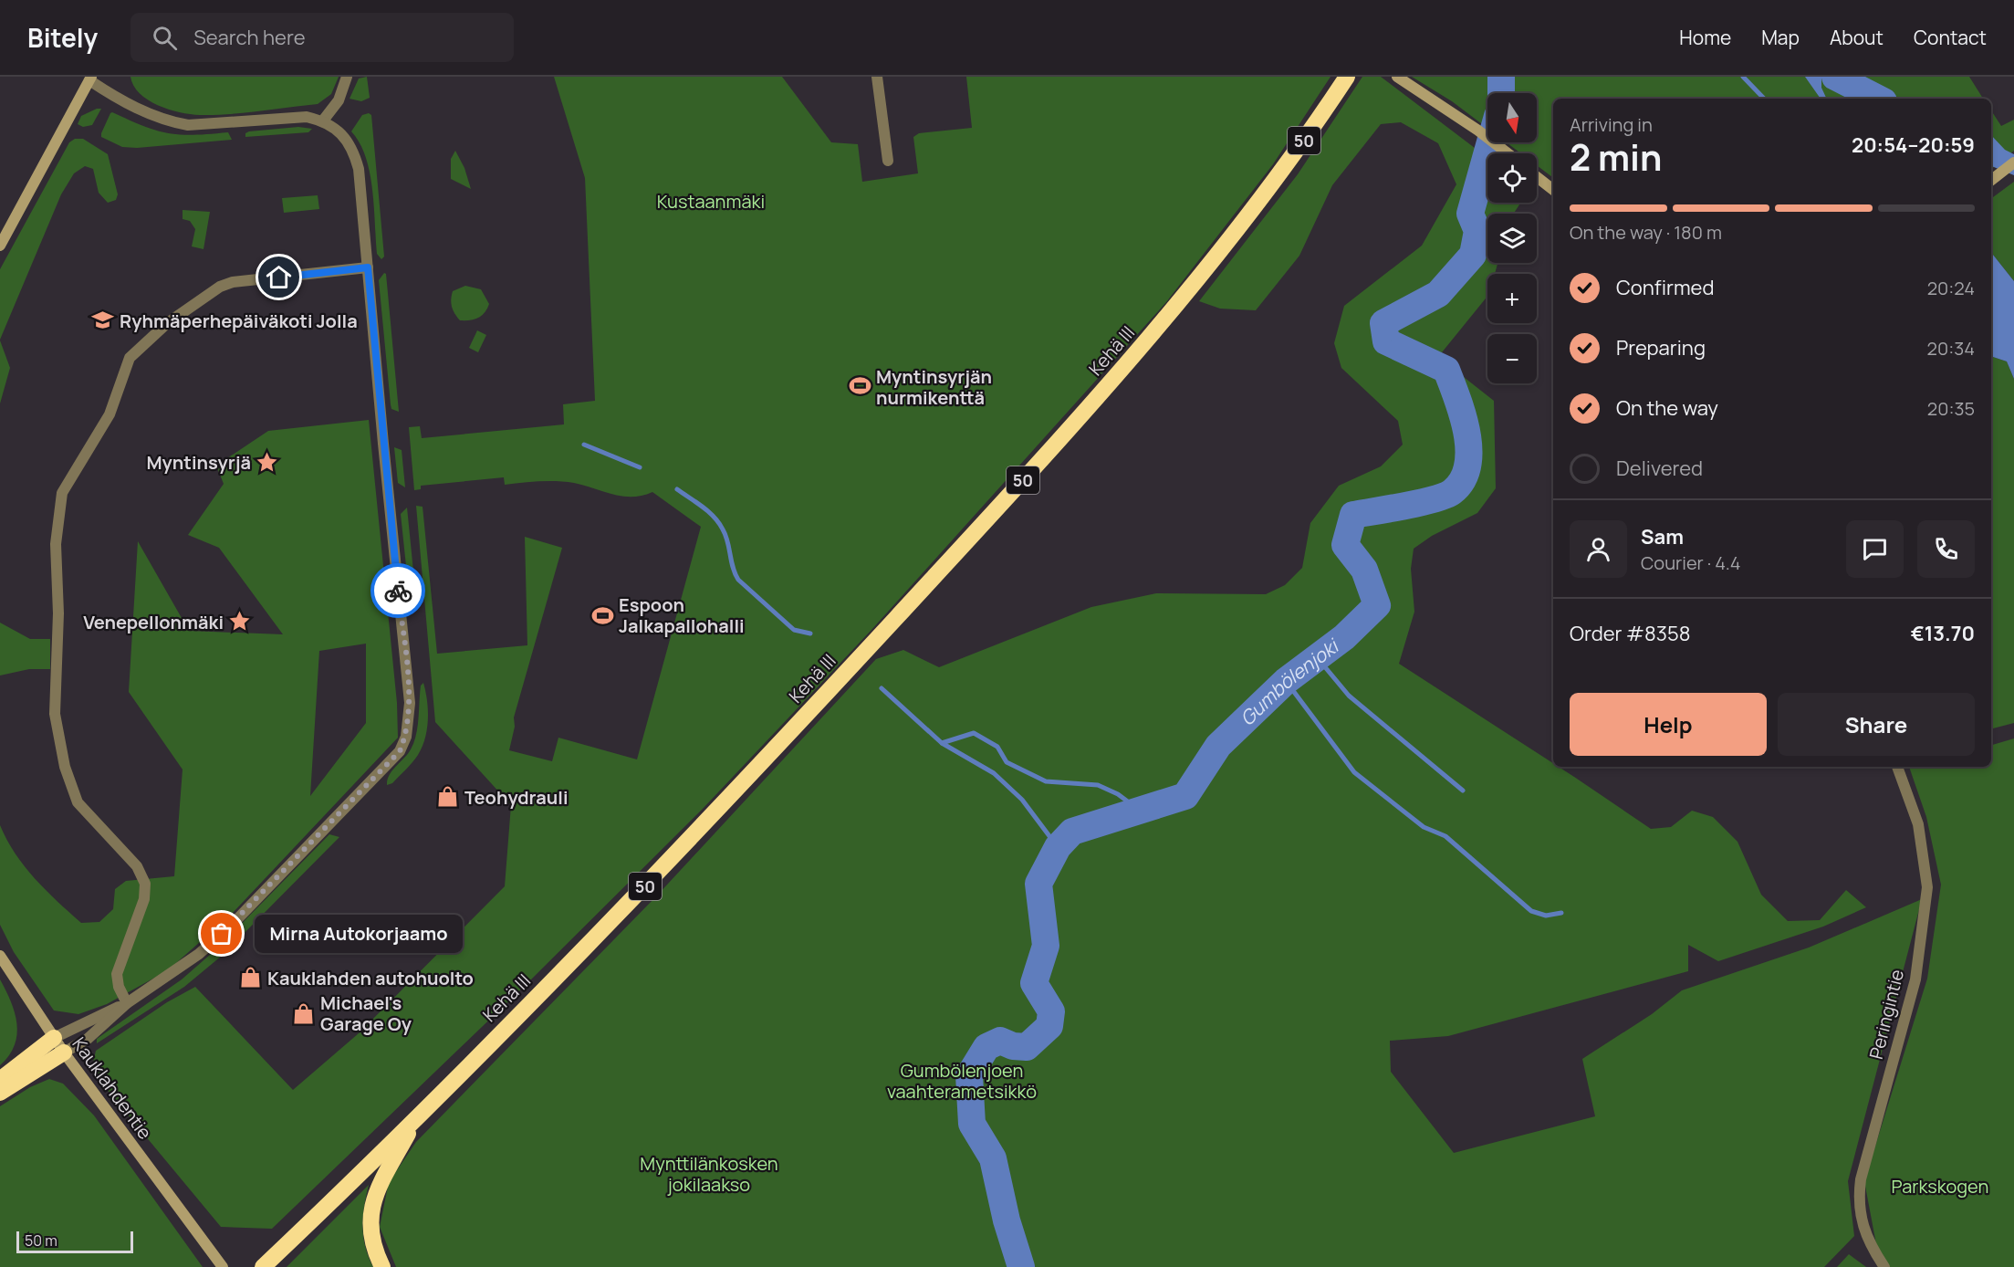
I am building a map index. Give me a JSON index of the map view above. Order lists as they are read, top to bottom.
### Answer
{
  "streets": {
    "highway": ["50", "Kehä III"],
    "street": ["Peringintie", "Kauklahdentie"]
  },
  "water": ["Gumbölenjoki"],
  "parks": [
    "Kustaanmäki",
    "Gumbölenjoen vaahterametsikkö",
    "Mynttilänkosken jokilaakso",
    "Parkskogen"
  ],
  "places": {
    "school or university": ["Ryhmäperhepäiväkoti Jolla"],
    "sports": ["Myntinsyrjän nurmikenttä", "Espoon Jalkapallohalli"],
    "place": ["Myntinsyrjä", "Venepellonmäki"],
    "shop": ["Teohydrauli", "Kauklahden autohuolto", "Michael's Garage Oy"],
    "other": ["Mirna Autokorjaamo"]
  },
  "scale_bar": "50 m",
  "north": "bottom",
  "page": {
    "header": "Bitely",
    "search": "Search here",
    "nav": [
      "Home",
      "Map",
      "About",
      "Contact"
    ],
    "map_buttons": ["+", "−"],
    "heading": ["2 min", "Arriving in", "20:54–20:59"],
    "panel": [
      "Sam",
      "Courier · 4.4",
      "Order #8358",
      "€13.70"
    ],
    "bar": "On the way · 180 m",
    "list": [
      ["Confirmed", "20:24"],
      ["Preparing", "20:34"],
      ["On the way", "20:35"],
      "Delivered"
    ],
    "buttons": ["Help", "Share"],
    "bubble": "Mirna Autokorjaamo",
    "scale": "50 m"
  }
}
